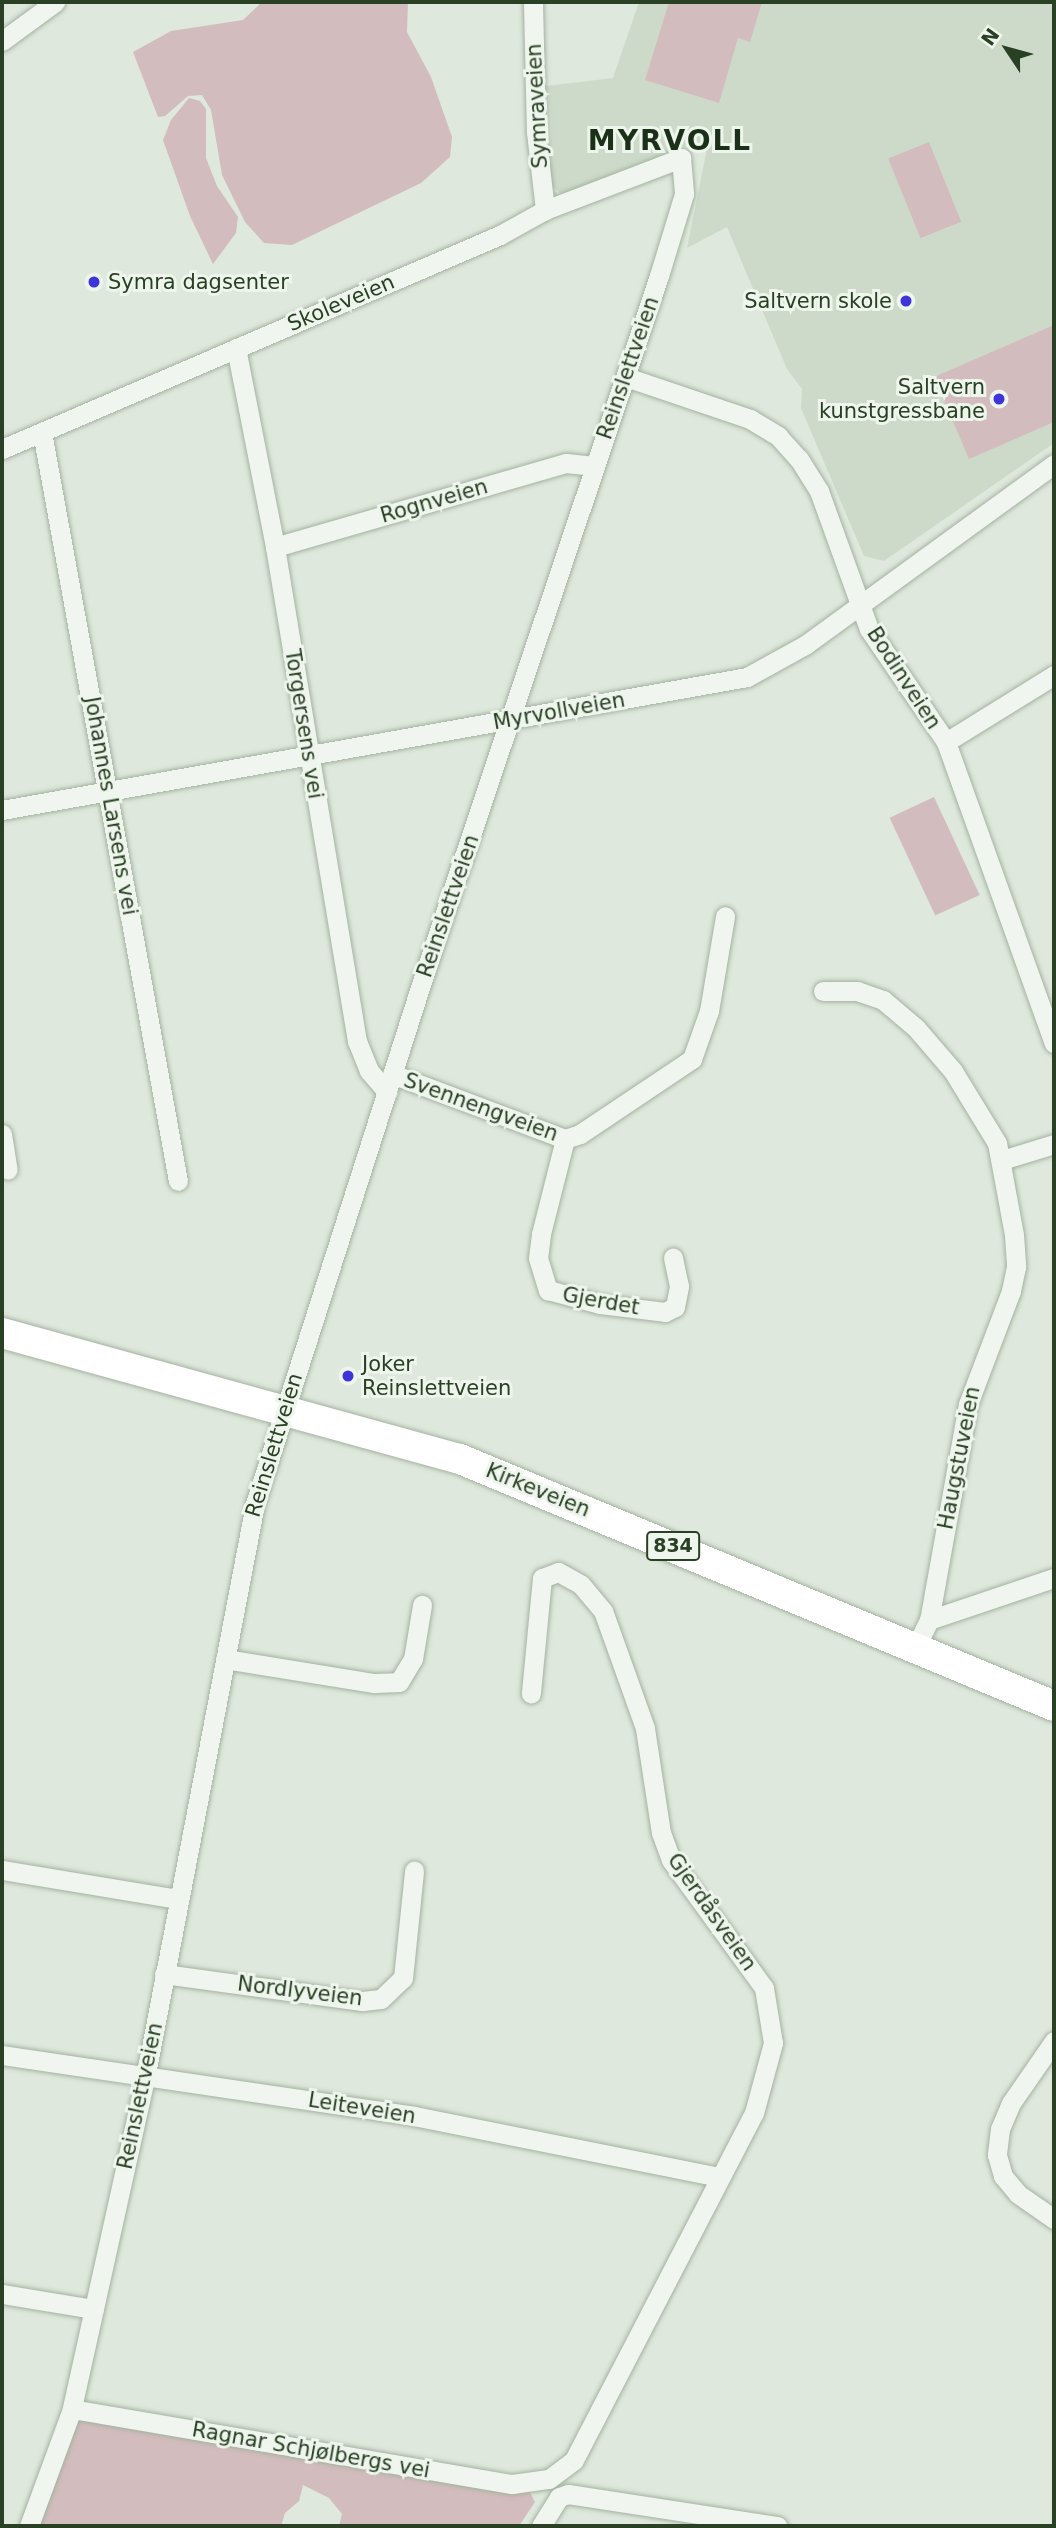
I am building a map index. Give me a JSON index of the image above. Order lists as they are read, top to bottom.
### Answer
{
  "streets": {
    "main road": ["Kirkeveien", "834"],
    "street": [
      "Symraveien",
      "Skoleveien",
      "Reinslettveien",
      "Rognveien",
      "Bodinveien",
      "Myrvollveien",
      "Torgersens vei",
      "Johannes Larsens vei",
      "Svennengveien",
      "Gjerdet",
      "Haugstuveien",
      "Gjerdåsveien",
      "Nordlyveien",
      "Leiteveien",
      "Ragnar Schjølbergs vei"
    ]
  },
  "crossings": [
    ["Symraveien", "Skoleveien"],
    ["Skoleveien", "Reinslettveien"],
    ["Skoleveien", "Torgersens vei"],
    ["Skoleveien", "Johannes Larsens vei"],
    ["Reinslettveien", "Rognveien"],
    ["Reinslettveien", "Bodinveien"],
    ["Reinslettveien", "Myrvollveien"],
    ["Reinslettveien", "Torgersens vei"],
    ["Reinslettveien", "Svennengveien"],
    ["Reinslettveien", "Kirkeveien"],
    ["Reinslettveien", "Nordlyveien"],
    ["Reinslettveien", "Leiteveien"],
    ["Reinslettveien", "Ragnar Schjølbergs vei"],
    ["Rognveien", "Torgersens vei"],
    ["Bodinveien", "Myrvollveien"],
    ["Myrvollveien", "Torgersens vei"],
    ["Myrvollveien", "Johannes Larsens vei"],
    ["Torgersens vei", "Svennengveien"],
    ["Svennengveien", "Gjerdet"],
    ["Haugstuveien", "Kirkeveien"],
    ["Gjerdåsveien", "Leiteveien"],
    ["Gjerdåsveien", "Ragnar Schjølbergs vei"]
  ],
  "districts": ["MYRVOLL"],
  "places": [
    "Symra dagsenter",
    "Saltvern skole",
    "Saltvern kunstgressbane",
    "Joker Reinslettveien"
  ],
  "north": "top left"
}
